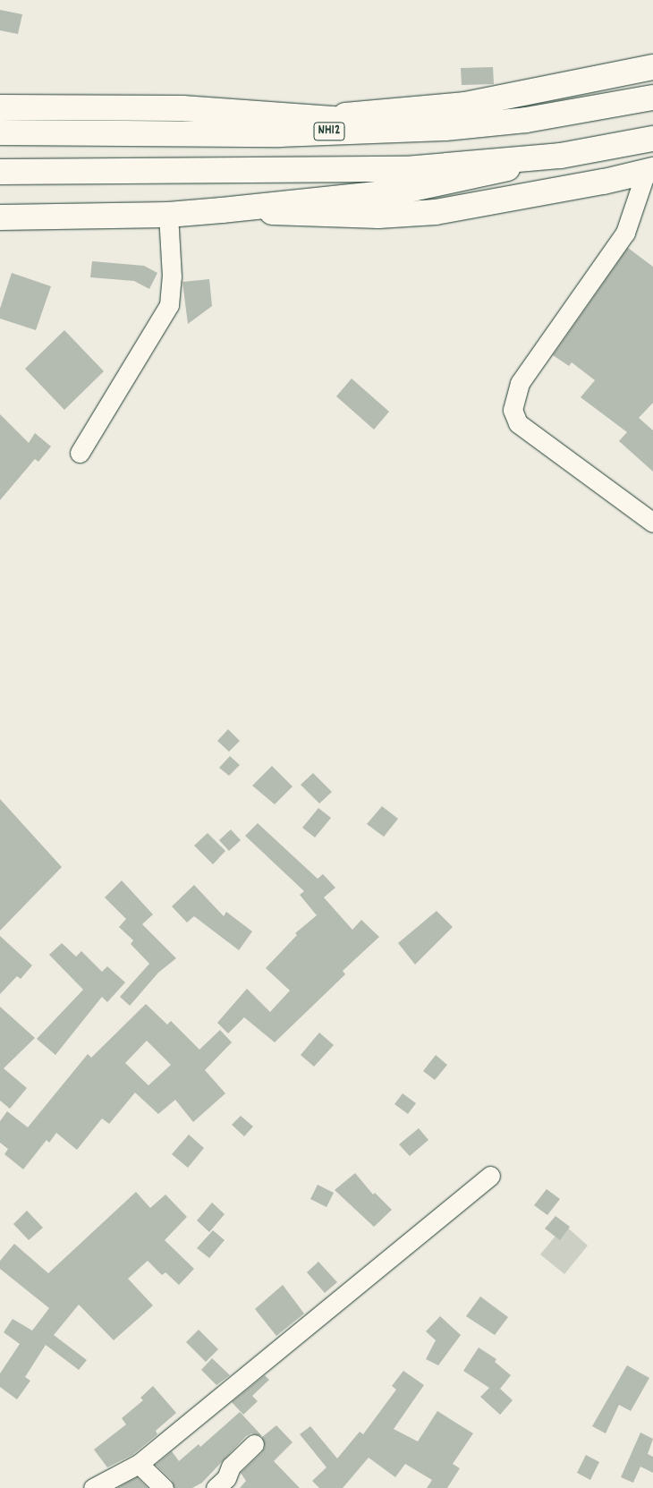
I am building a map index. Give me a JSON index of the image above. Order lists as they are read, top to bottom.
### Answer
{
  "streets": {
    "main road": ["NH12"]
  }
}
